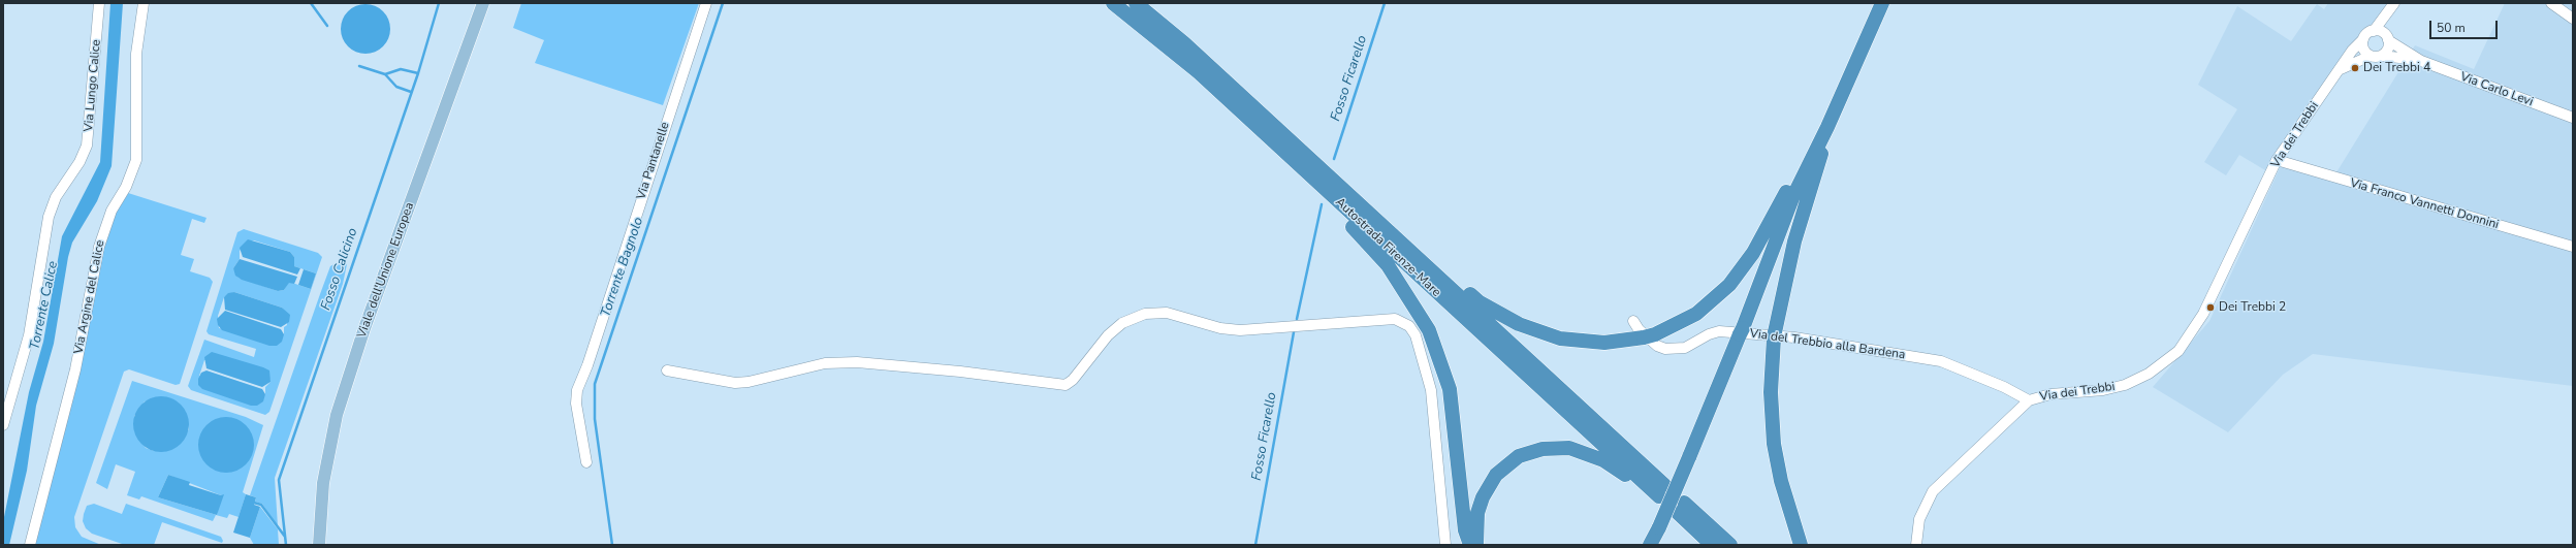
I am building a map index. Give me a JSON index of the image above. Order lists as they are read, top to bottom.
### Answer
{
  "streets": {
    "highway": ["Autostrada Firenze-Mare"],
    "main road": ["Viale dell'Unione Europea"],
    "street": [
      "Via Lungo Calice",
      "Via Carlo Levi",
      "Via dei Trebbi",
      "Via Pantanelle",
      "Via Franco Vannetti Donnini",
      "Via Argine del Calice",
      "Via del Trebbio alla Bardena"
    ]
  },
  "crossings": [
    ["Via Carlo Levi", "Via dei Trebbi"],
    ["Via dei Trebbi", "Via Franco Vannetti Donnini"],
    ["Via dei Trebbi", "Via del Trebbio alla Bardena"]
  ],
  "water": [
    "Fosso Ficarello",
    "Torrente Bagnolo",
    "Fosso Calicino",
    "Torrente Calice"
  ],
  "places": ["Dei Trebbi 4", "Dei Trebbi 2"],
  "scale_bar": "50 m"
}
